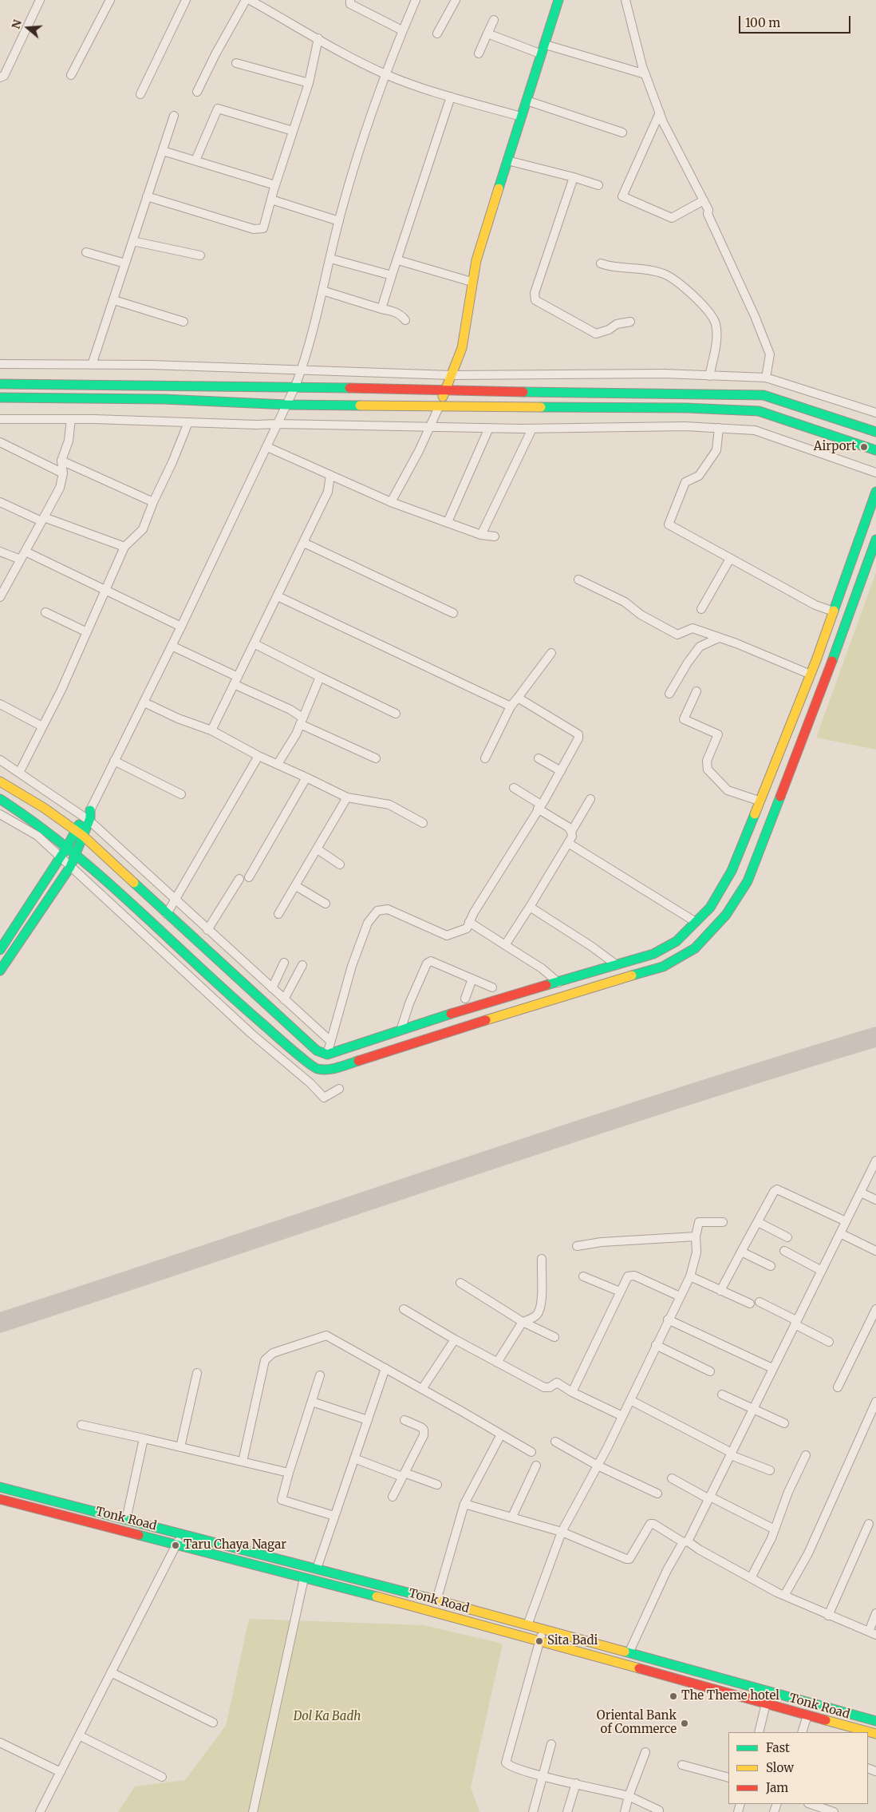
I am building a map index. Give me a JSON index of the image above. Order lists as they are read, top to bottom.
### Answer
{
  "streets": {
    "street": ["Tonk Road"]
  },
  "parks": ["Dol Ka Badh"],
  "places": [
    "Airport",
    "Taru Chaya Nagar",
    "Sita Badi",
    "The Theme hotel",
    "Oriental Bank of Commerce"
  ],
  "legend": ["Fast", "Slow", "Jam"],
  "scale_bar": "100 m",
  "north": "left"
}
